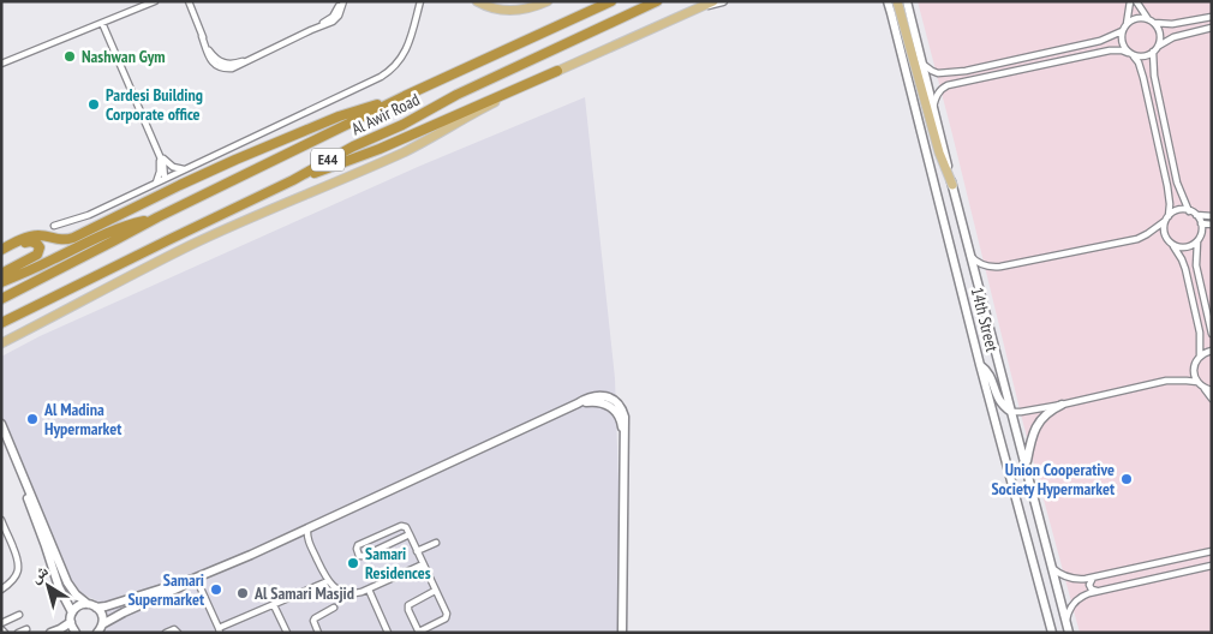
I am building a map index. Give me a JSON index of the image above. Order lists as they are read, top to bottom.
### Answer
{
  "streets": {
    "highway": ["Al Awir Road", "E44"],
    "main road": ["14th Street"]
  },
  "places": [
    "Nashwan Gym",
    "Pardesi Building Corporate office",
    "Al Madina Hypermarket",
    "Union Cooperative Society Hypermarket",
    "Samari Residences",
    "Samari Supermarket",
    "Al Samari Masjid"
  ],
  "north": "top left"
}
